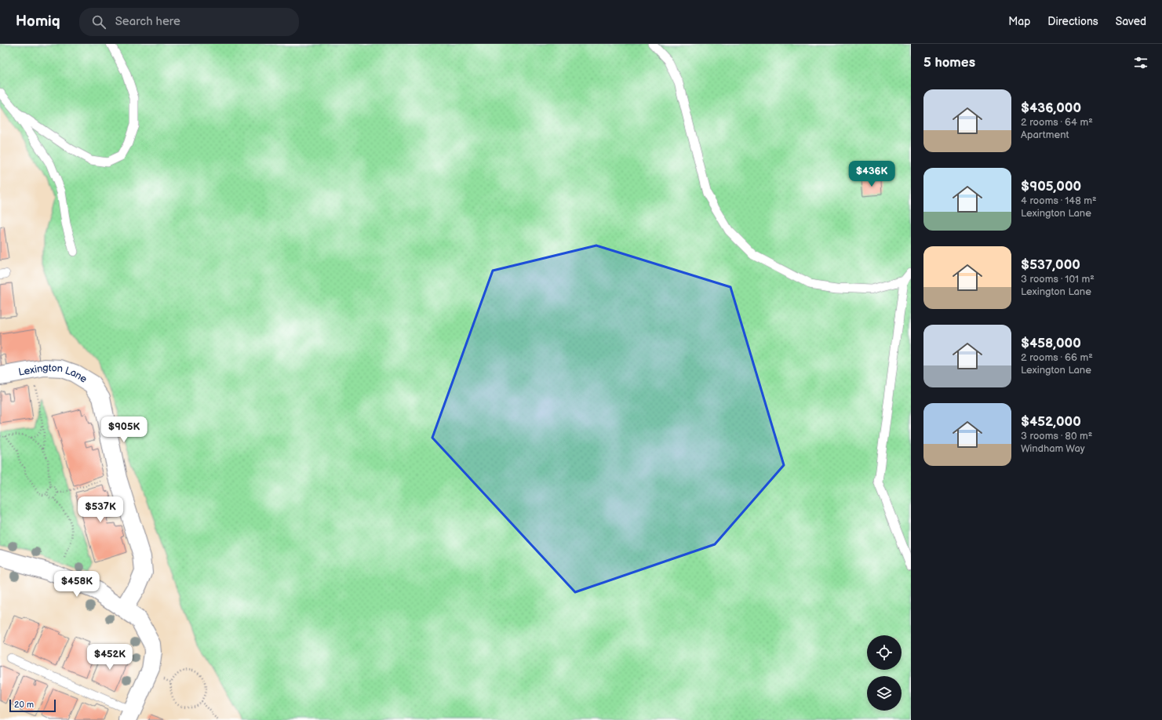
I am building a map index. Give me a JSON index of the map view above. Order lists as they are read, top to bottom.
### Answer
{
  "streets": {
    "street": ["Lexington Lane"]
  },
  "scale_bar": "20 m",
  "page": {
    "header": "Homiq",
    "search": "Search here",
    "nav": ["Map", "Directions", "Saved"],
    "heading": "5 homes",
    "list": [
      {
        "name": "$436,000",
        "note": "2 rooms · 64 m² · Apartment"
      },
      {
        "name": "$905,000",
        "note": "4 rooms · 148 m² · Lexington Lane"
      },
      {
        "name": "$537,000",
        "note": "3 rooms · 101 m² · Lexington Lane"
      },
      {
        "name": "$458,000",
        "note": "2 rooms · 66 m² · Lexington Lane"
      },
      {
        "name": "$452,000",
        "note": "3 rooms · 80 m² · Windham Way"
      }
    ],
    "price": [
      "$436K",
      "$905K",
      "$537K",
      "$458K",
      "$452K"
    ],
    "scale": "20 m"
  }
}
